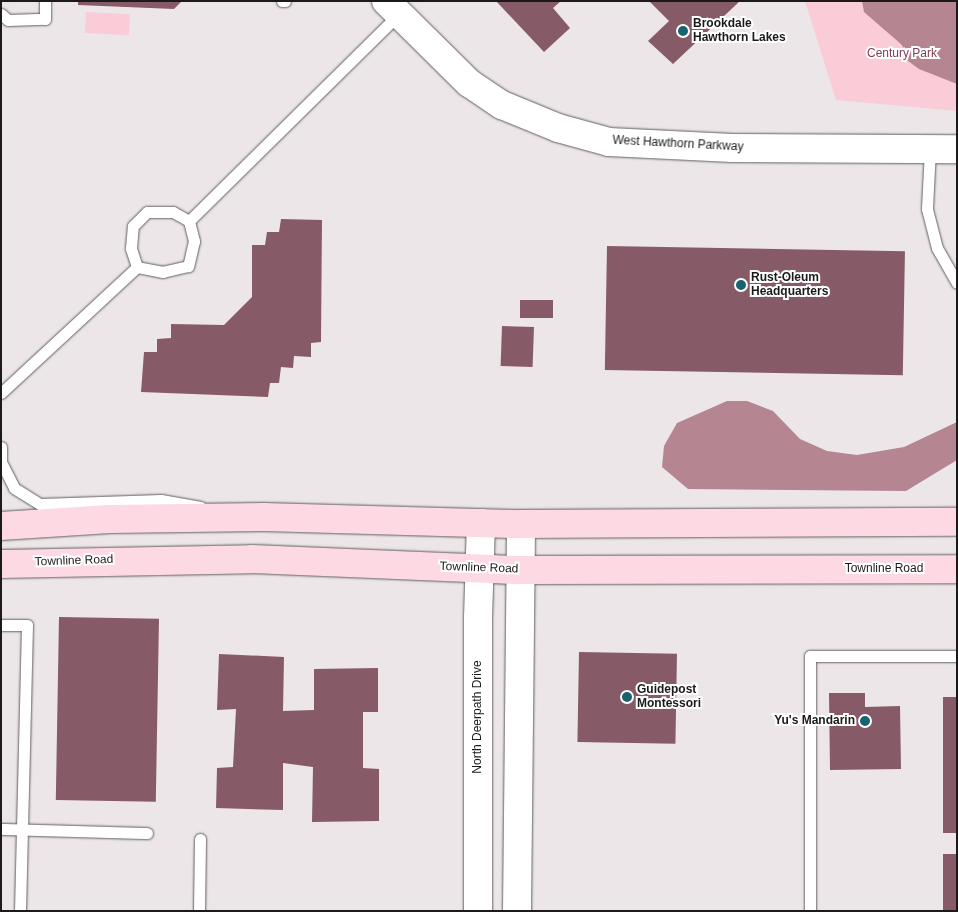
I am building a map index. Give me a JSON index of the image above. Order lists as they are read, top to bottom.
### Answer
{
  "streets": {
    "main road": ["Townline Road"],
    "street": ["West Hawthorn Parkway", "North Deerpath Drive"]
  },
  "crossings": [
    ["Townline Road", "North Deerpath Drive"]
  ],
  "parks": ["Century Park"],
  "places": [
    "Brookdale Hawthorn Lakes",
    "Rust-Oleum Headquarters",
    "Guidepost Montessori",
    "Yu's Mandarin"
  ]
}
